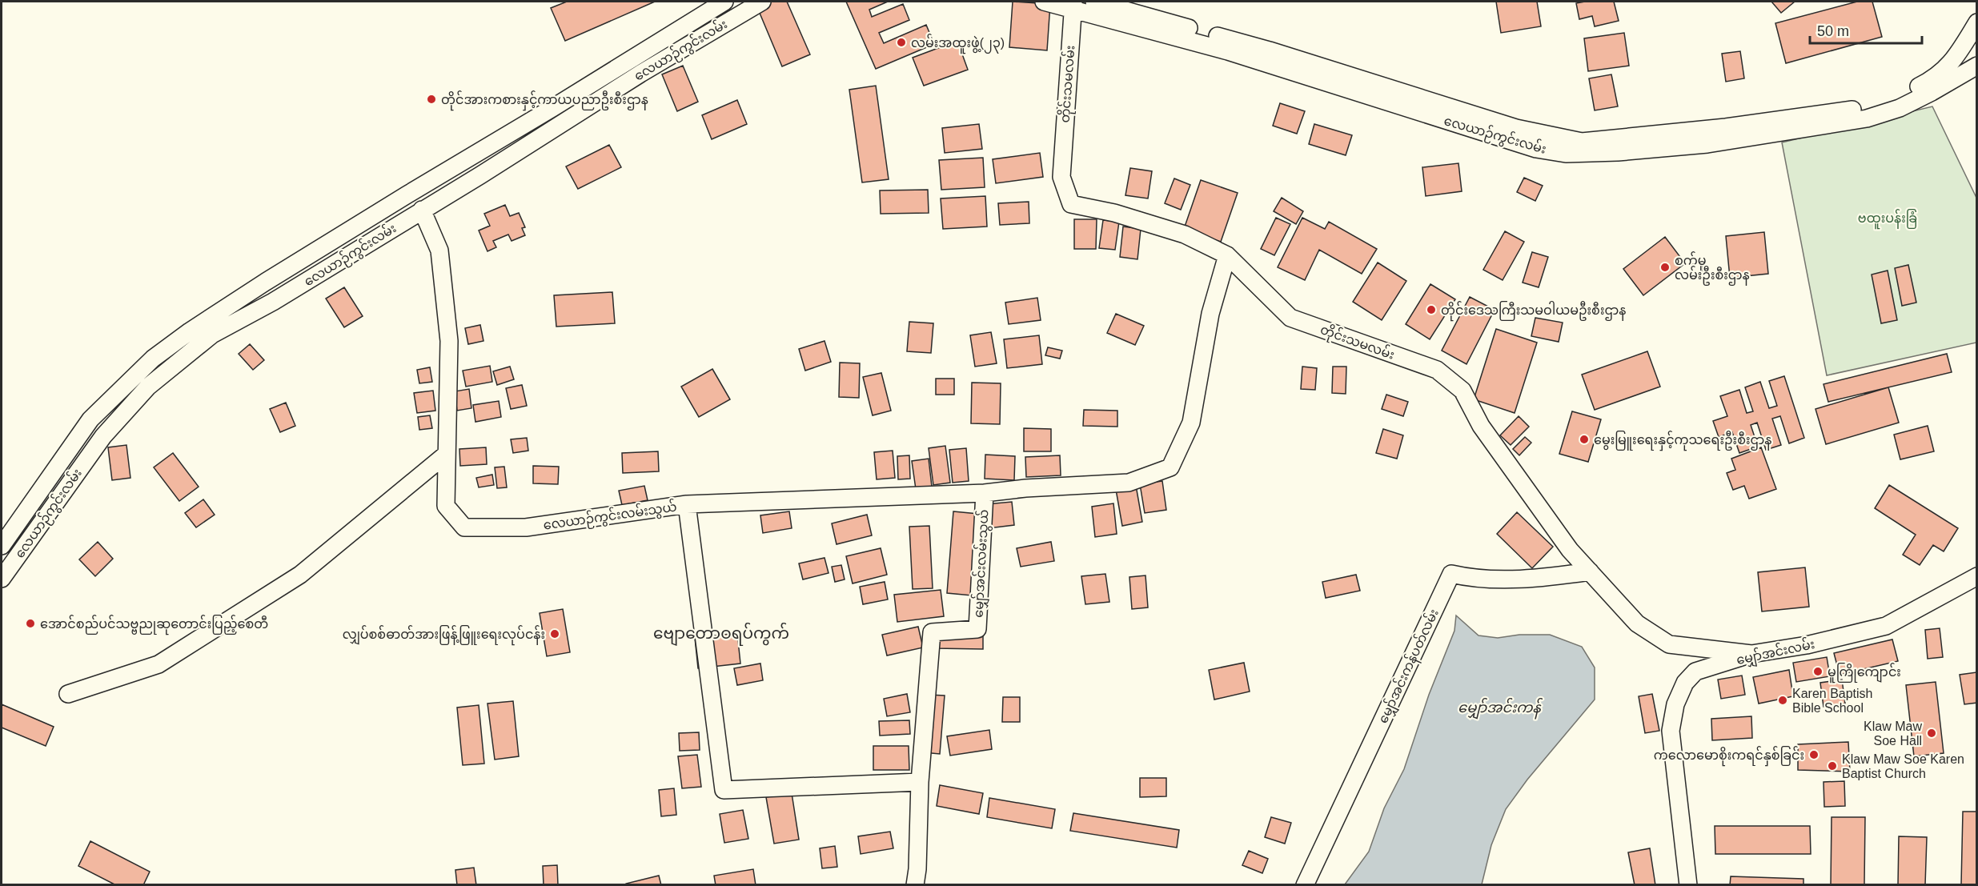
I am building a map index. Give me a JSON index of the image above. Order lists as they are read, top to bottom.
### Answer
{
  "streets": {
    "street": [
      "လေယာဉ်ကွင်းလမ်း",
      "တိုင်းသမလမ်း",
      "လေယာဉ်ကွင်းလမ်းသွယ်",
      "မျှော်အင်းလမ်းသွယ်",
      "မျှော်အင်းလမ်း",
      "မျှော်အင်းကန်ပတ်လမ်း"
    ]
  },
  "crossings": [
    ["လေယာဉ်ကွင်းလမ်း", "တိုင်းသမလမ်း"],
    ["လေယာဉ်ကွင်းလမ်း", "လေယာဉ်ကွင်းလမ်းသွယ်"],
    ["တိုင်းသမလမ်း", "မျှော်အင်းလမ်းသွယ်"],
    ["တိုင်းသမလမ်း", "မျှော်အင်းလမ်း"],
    ["တိုင်းသမလမ်း", "မျှော်အင်းကန်ပတ်လမ်း"],
    ["လေယာဉ်ကွင်းလမ်းသွယ်", "မျှော်အင်းလမ်းသွယ်"]
  ],
  "districts": ["ဗျောတောဝရပ်ကွက်"],
  "water": ["မျှော်အင်းကန်"],
  "parks": ["ဗထူးပန်းခြံ"],
  "places": [
    "လမ်းအထူးဖွဲ့(၂၃)",
    "တိုင်အားကစားနှင့်ကာယပညာဦးစီးဌာန",
    "စက်မူ လမ်းဦးစီးဌာန",
    "တိုင်းဒေသကြီးသမဝါယမဦးစီးဌာန",
    "မွေးမြူးရေးနှင့်ကုသရေးဦးစီးဌာန",
    "အောင်စည်ပင်သဗ္ဗညုဆုတောင်းပြည့်စေတီ",
    "လျှပ်စစ်ဓာတ်အားဖြန့်ဖြူးရေးလုပ်ငန်း",
    "မူကြိုကျောင်း",
    "Karen Baptish Bible School",
    "Klaw Maw Soe Hall",
    "ကလောမောစိုးကရင်နှစ်ခြင်း",
    "Klaw Maw Soe Karen Baptist Church"
  ],
  "scale_bar": "50 m"
}
